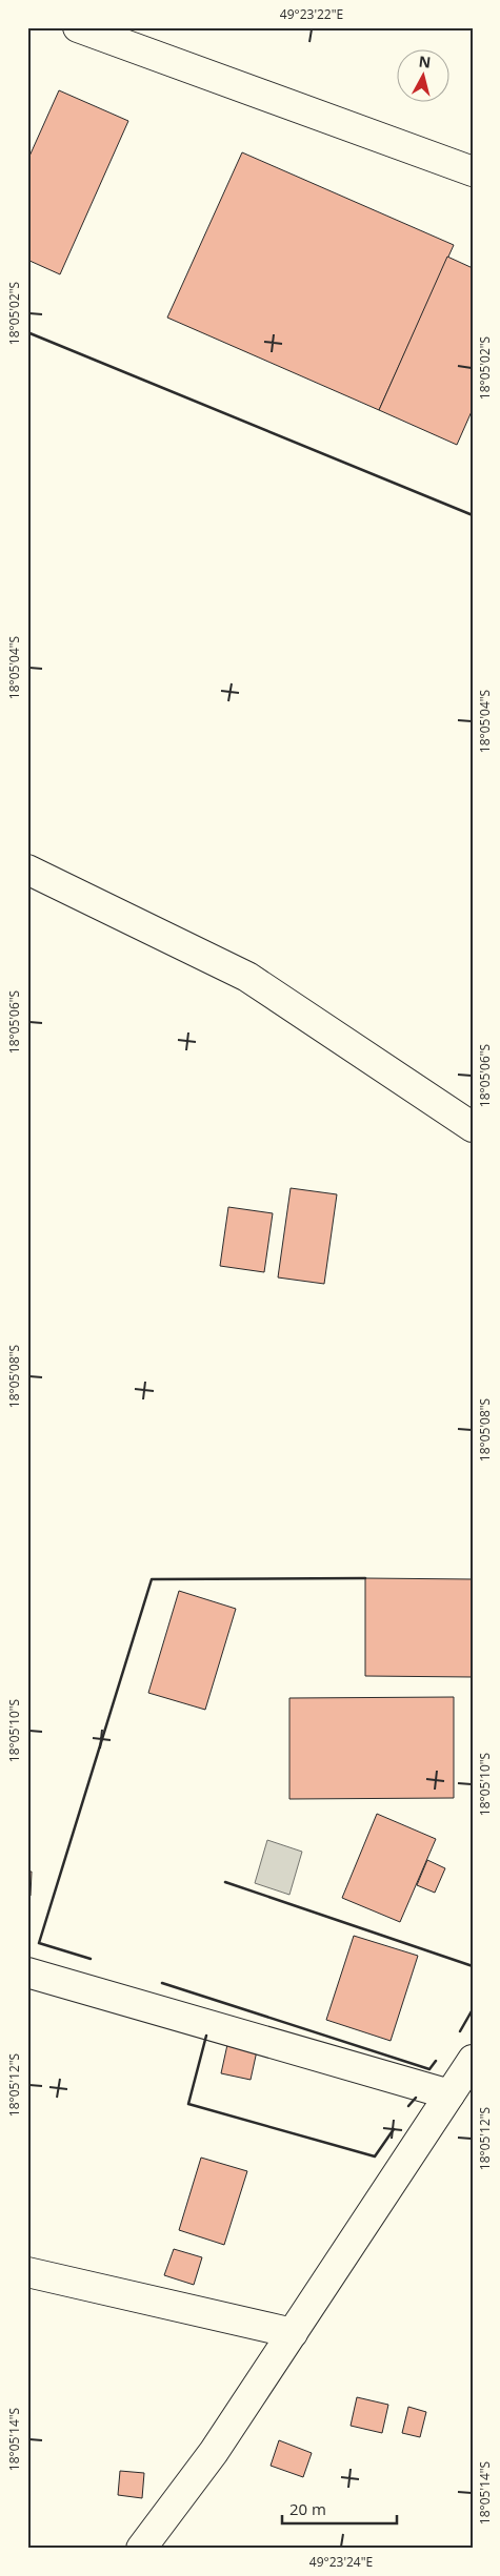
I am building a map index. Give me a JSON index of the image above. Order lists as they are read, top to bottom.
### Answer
{
  "scale_bar": "20 m",
  "north": "top",
  "coordinates": [
    "49°23'22\"E",
    "18°05'02\"S",
    "18°05'04\"S",
    "18°05'06\"S",
    "18°05'08\"S",
    "18°05'10\"S",
    "18°05'12\"S",
    "18°05'14\"S",
    "49°23'24\"E"
  ]
}
